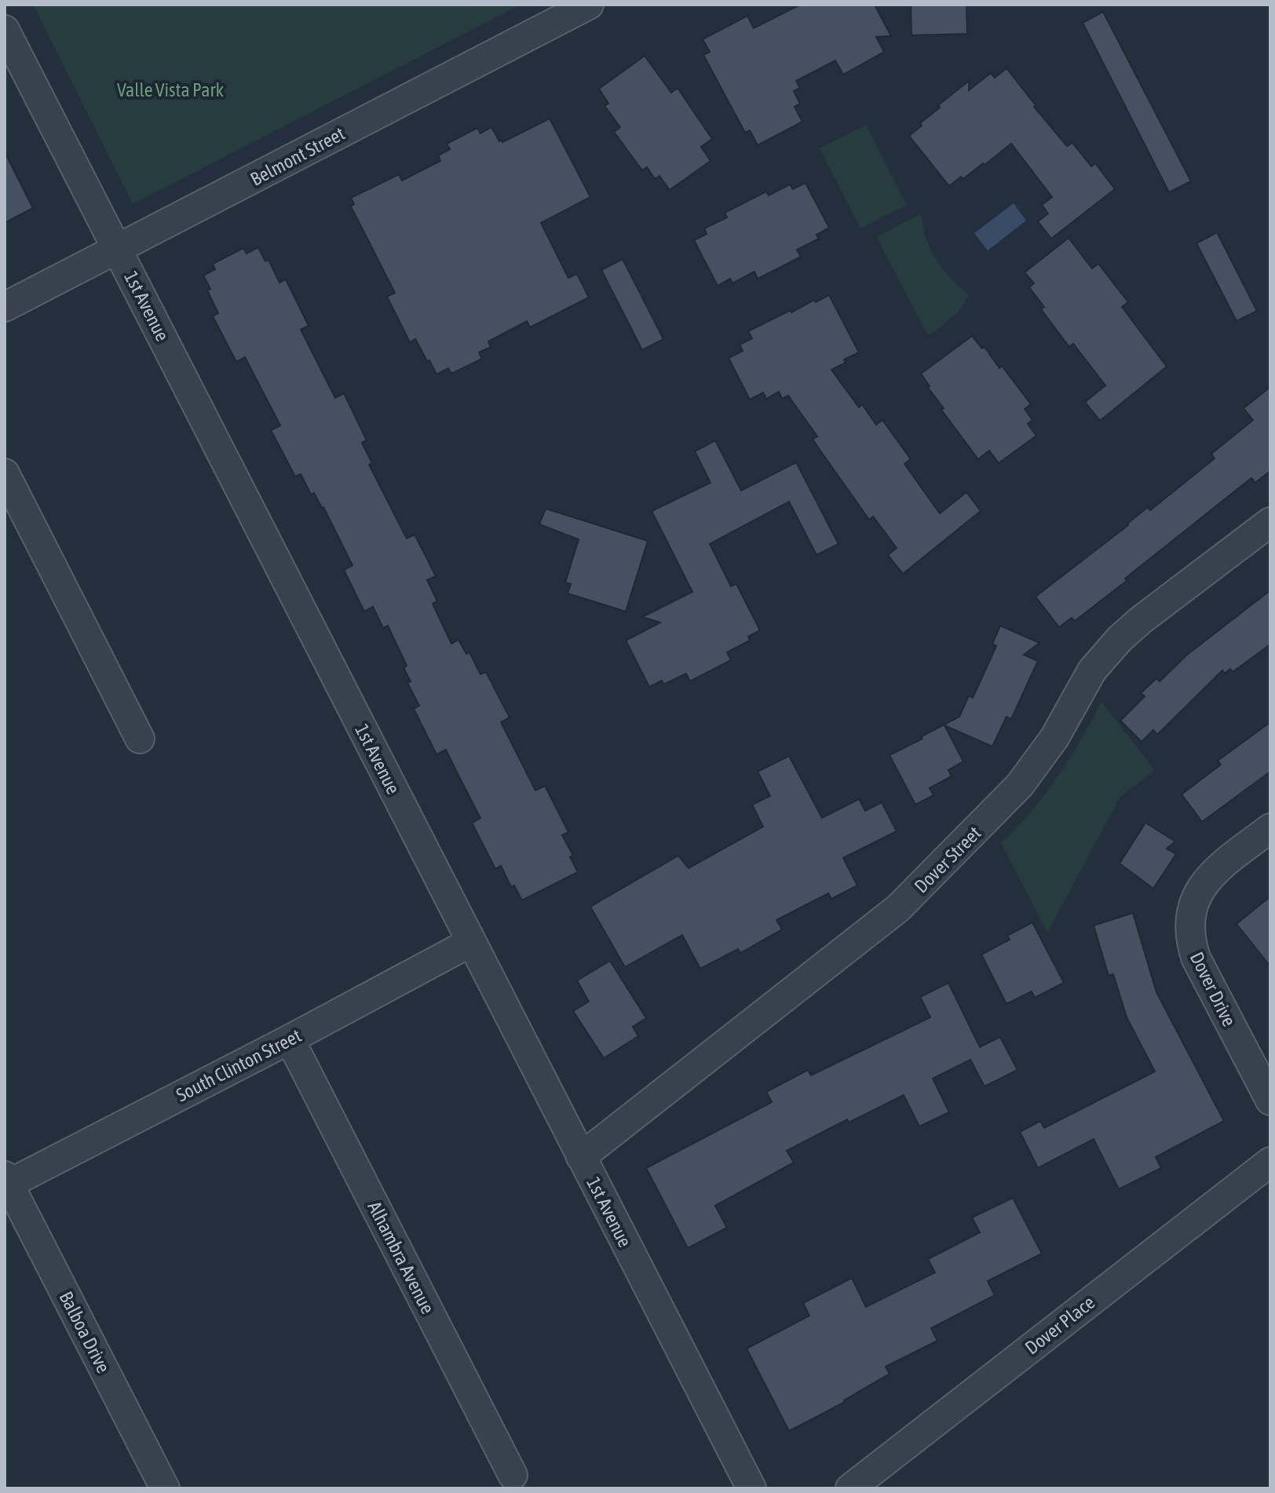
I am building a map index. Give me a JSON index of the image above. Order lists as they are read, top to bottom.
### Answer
{
  "streets": {
    "street": [
      "Belmont Street",
      "1st Avenue",
      "Dover Street",
      "Dover Drive",
      "South Clinton Street",
      "Alhambra Avenue",
      "Dover Place",
      "Balboa Drive"
    ]
  },
  "crossings": [
    ["Belmont Street", "1st Avenue"],
    ["1st Avenue", "Dover Street"],
    ["1st Avenue", "South Clinton Street"],
    ["South Clinton Street", "Alhambra Avenue"],
    ["South Clinton Street", "Balboa Drive"]
  ],
  "parks": ["Valle Vista Park"]
}
